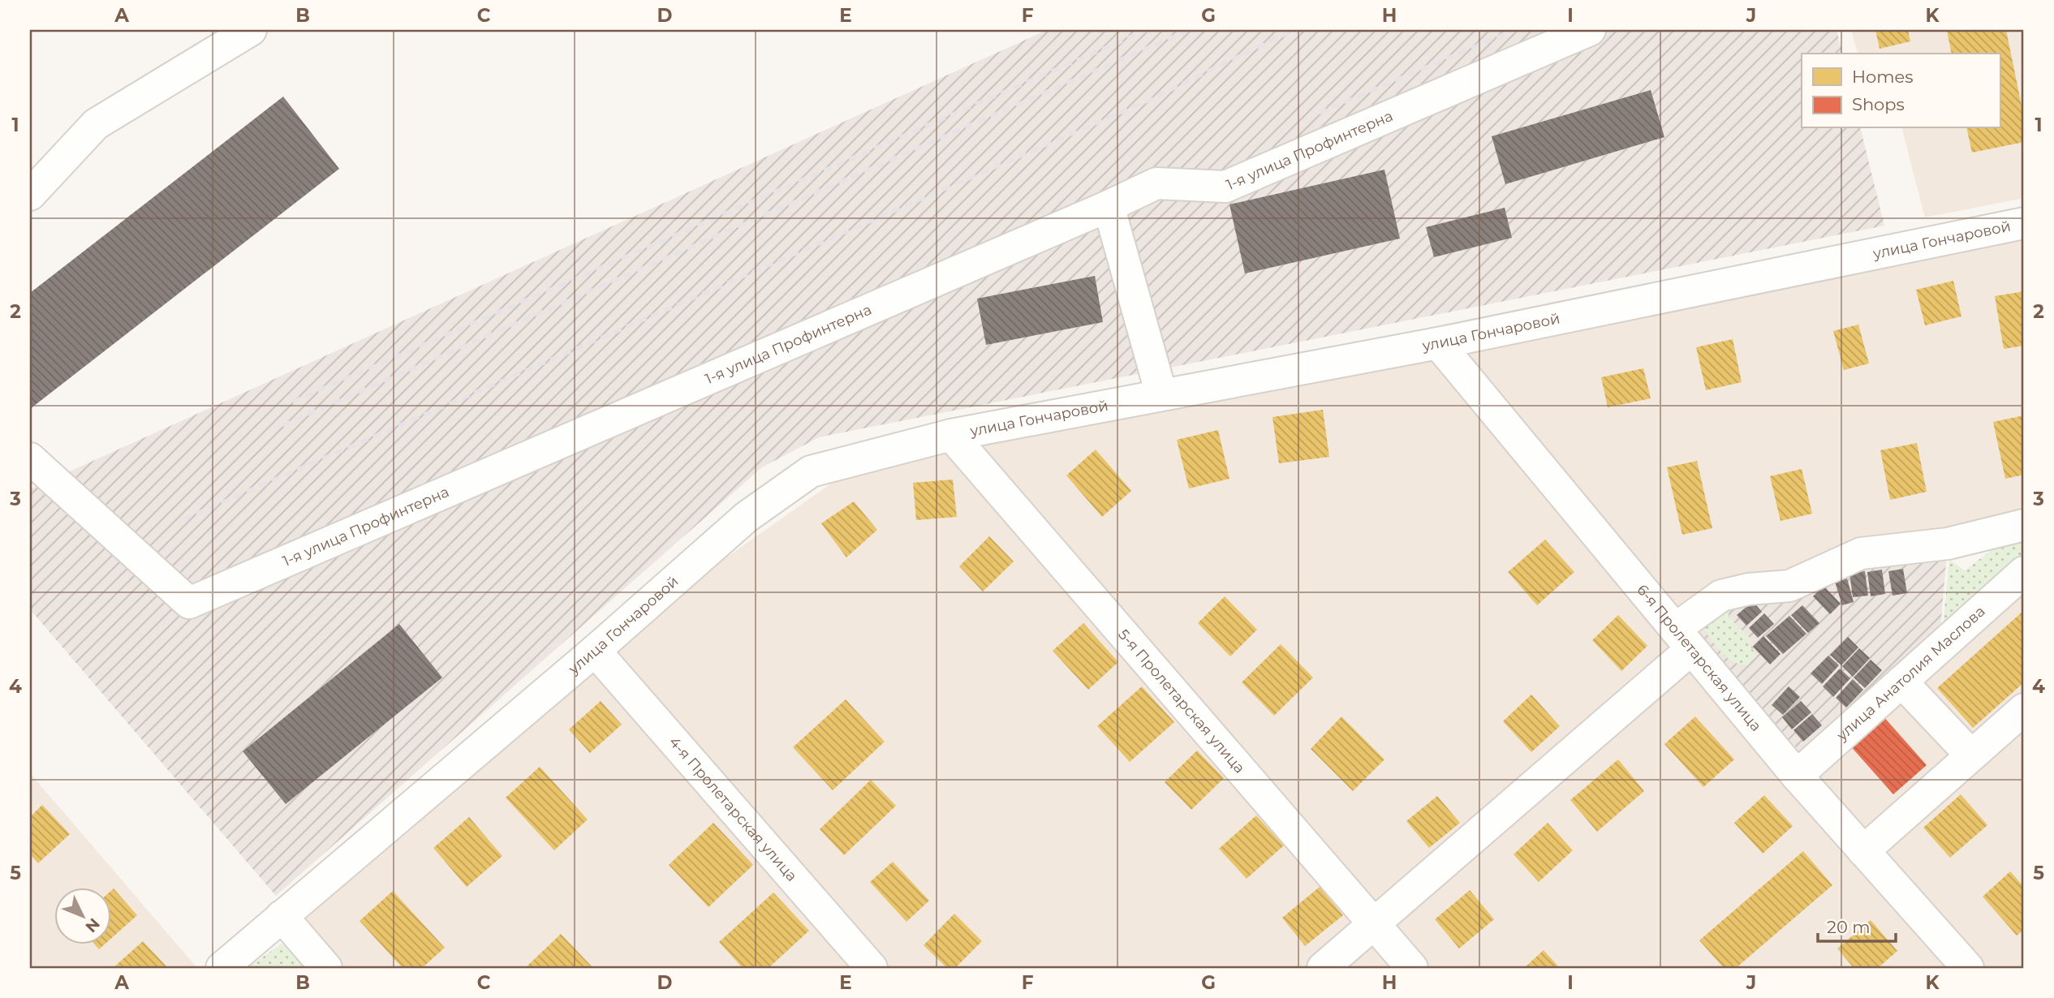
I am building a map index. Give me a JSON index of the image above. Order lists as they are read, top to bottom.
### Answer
{
  "streets": {
    "street": [
      "1-я улица Профинтерна",
      "улица Гончаровой",
      "6-я Пролетарская улица",
      "улица Анатолия Маслова",
      "5-я Пролетарская улица",
      "4-я Пролетарская улица"
    ]
  },
  "crossings": [
    ["улица Гончаровой", "6-я Пролетарская улица"],
    ["улица Гончаровой", "5-я Пролетарская улица"],
    ["улица Гончаровой", "4-я Пролетарская улица"],
    ["6-я Пролетарская улица", "улица Анатолия Маслова"]
  ],
  "legend": ["Homes", "Shops"],
  "scale_bar": "20 m",
  "north": "bottom right",
  "grid": {
    "columns": [
      "A",
      "B",
      "C",
      "D",
      "E",
      "F",
      "G",
      "H",
      "I",
      "J",
      "K"
    ],
    "rows": [
      "1",
      "2",
      "3",
      "4",
      "5"
    ]
  }
}
